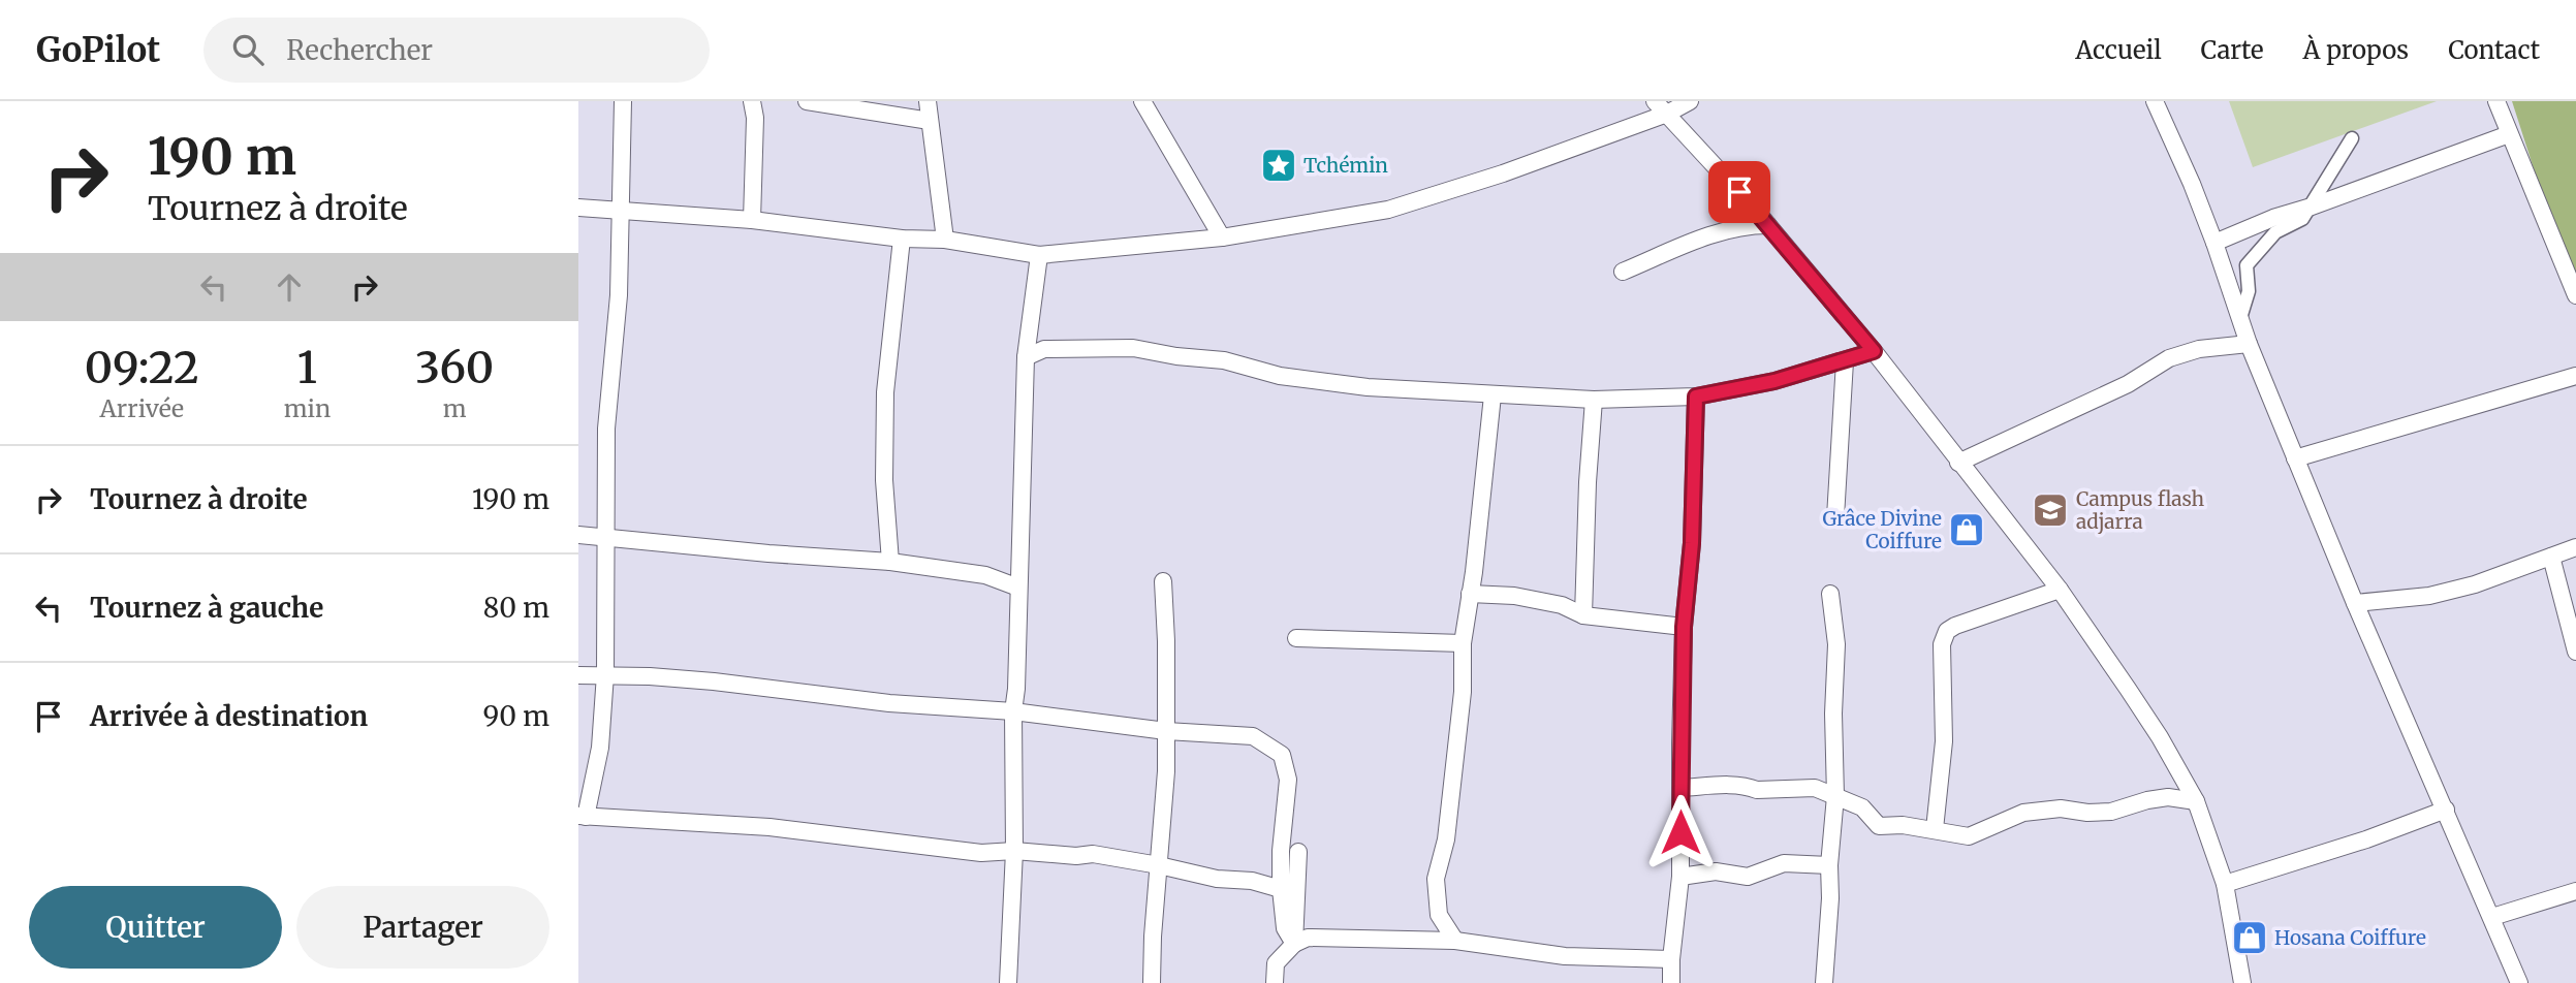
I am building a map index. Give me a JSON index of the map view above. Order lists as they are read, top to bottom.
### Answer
{
  "places": {
    "place": ["Tchémin"],
    "school or university": ["Campus flash adjarra"],
    "shop": ["Grâce Divine Coiffure", "Hosana Coiffure"]
  },
  "page": {
    "header": "GoPilot",
    "search": "Rechercher",
    "nav": [
      "Accueil",
      "Carte",
      "À propos",
      "Contact"
    ],
    "turn": ["190 m", "Tournez à droite"],
    "eta": [
      "09:22",
      "Arrivée",
      "1",
      "min",
      "360",
      "m"
    ],
    "list": [
      {
        "name": "Tournez à droite",
        "value": "190 m"
      },
      {
        "name": "Tournez à gauche",
        "value": "80 m"
      },
      {
        "name": "Arrivée à destination",
        "value": "90 m"
      }
    ],
    "buttons": ["Quitter", "Partager"]
  }
}
